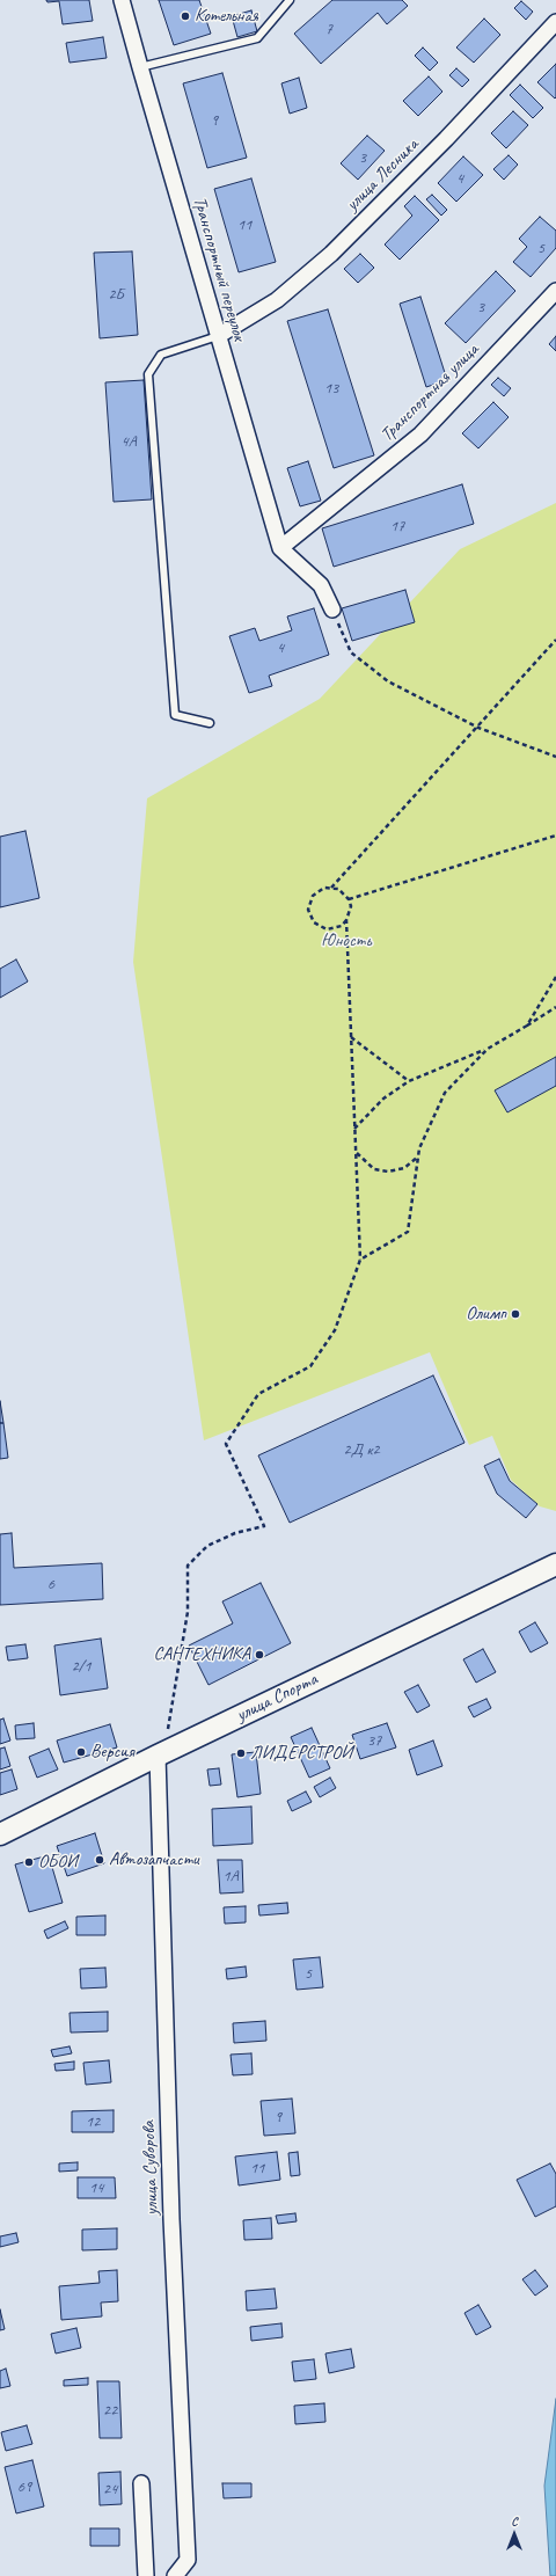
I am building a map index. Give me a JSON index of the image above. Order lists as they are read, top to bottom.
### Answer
{
  "streets": {
    "street": [
      "улица Лесника",
      "Транспортный переулок",
      "Транспортная улица",
      "улица Спорта",
      "улица Суворова"
    ]
  },
  "crossings": [
    ["улица Лесника", "Транспортный переулок"],
    ["Транспортный переулок", "Транспортная улица"],
    ["улица Спорта", "улица Суворова"]
  ],
  "parks": ["Юность"],
  "places": [
    "Котельная",
    "Олимп",
    "САНТЕХНИКА",
    "Версия",
    "ЛИДЕРСТРОЙ",
    "Автозапчасти",
    "ОБОИ"
  ],
  "house_numbers": [
    "7",
    "9",
    "3",
    "4",
    "11",
    "5",
    "2Б",
    "3",
    "13",
    "4А",
    "17",
    "4",
    "2Д к2",
    "6",
    "2/1",
    "37",
    "1А",
    "5",
    "9",
    "12",
    "11",
    "14",
    "22",
    "69",
    "24"
  ],
  "north": "top"
}
